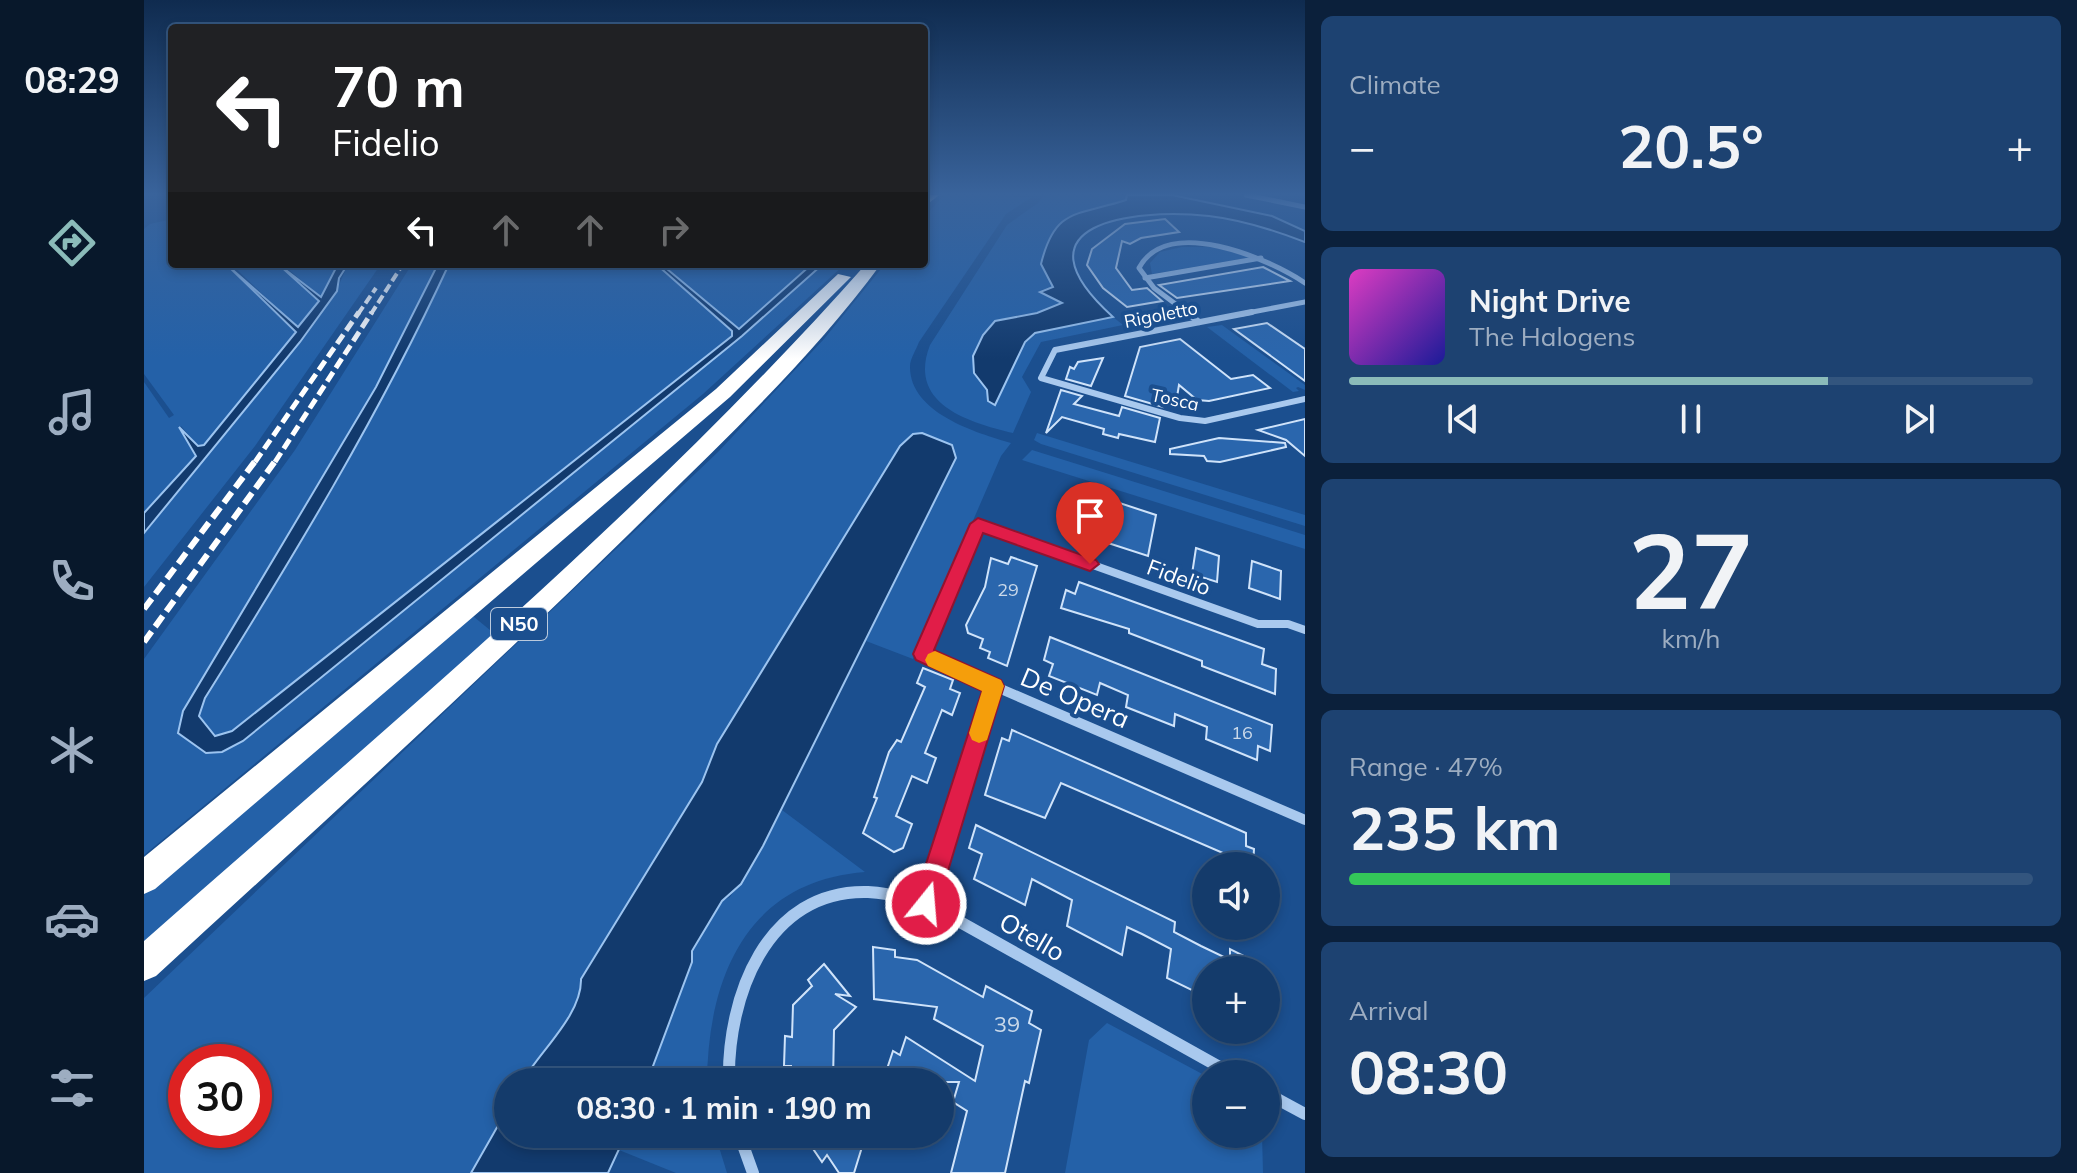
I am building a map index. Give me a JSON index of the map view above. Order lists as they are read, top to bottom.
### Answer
{
  "streets": {
    "highway": ["N50"],
    "street": [
      "Rigoletto",
      "Tosca",
      "Fidelio",
      "De Opera",
      "Otello"
    ]
  },
  "crossings": [
    ["Rigoletto", "Tosca"],
    ["Fidelio", "De Opera"],
    ["De Opera", "Otello"]
  ],
  "house_numbers": ["29", "16", "39"],
  "page": {
    "tabs": "08:29",
    "tile": [
      "Climate",
      ["27", "km/h"],
      ["Range · 47%", "235 km"],
      ["Arrival", "08:30"]
    ],
    "turn": ["70 m", "Fidelio"],
    "heat": ["−", "20.5°", "+"],
    "song": ["Night Drive", "The Halogens"],
    "map_buttons": ["+", "−"],
    "limit": "30",
    "trip": "08:30 · 1 min · 190 m"
  }
}
